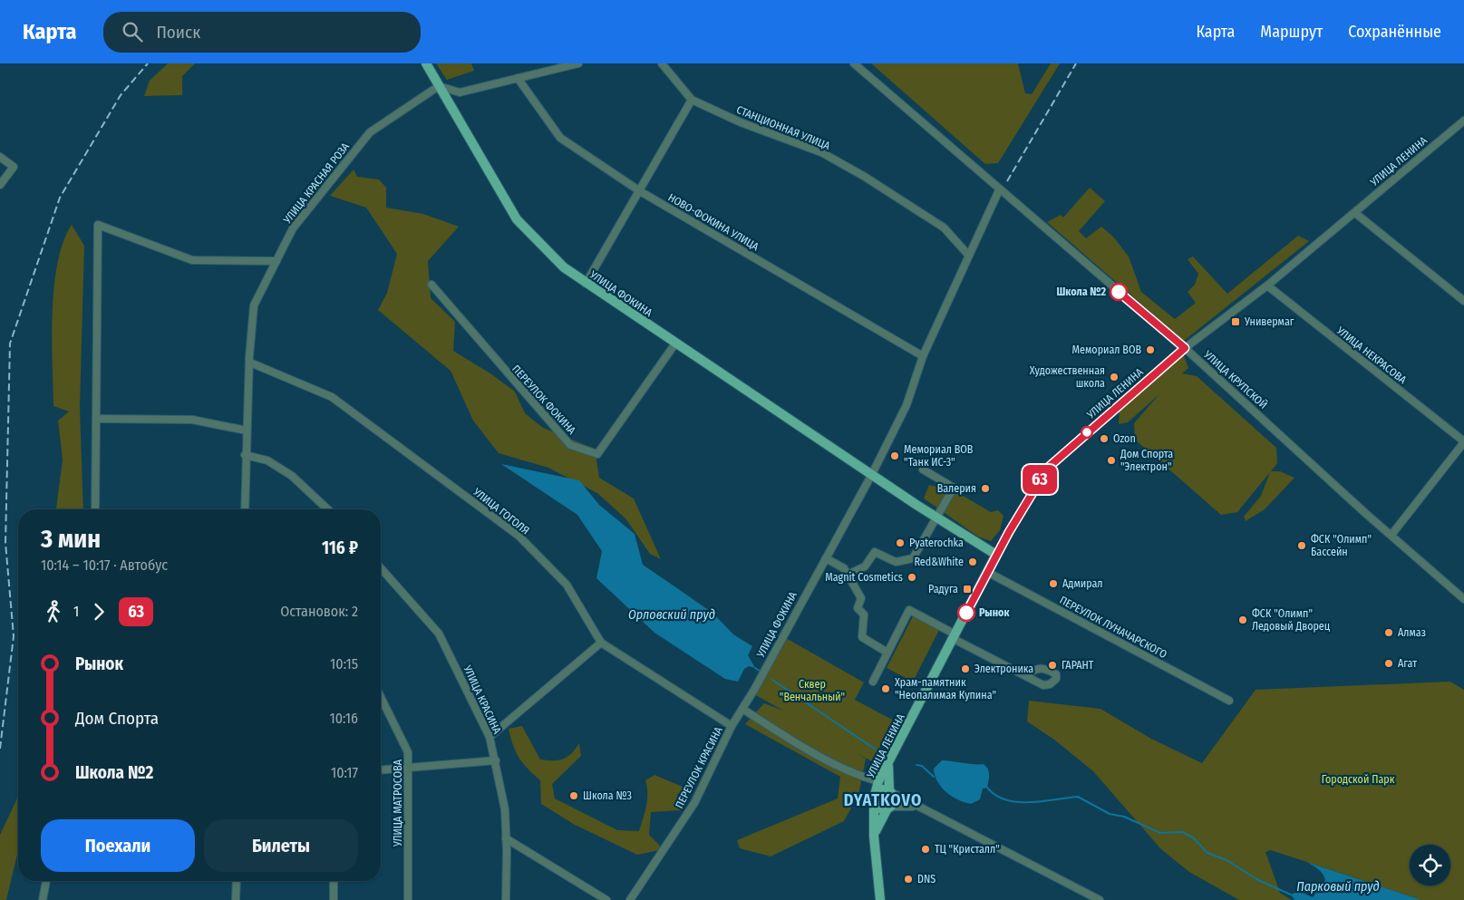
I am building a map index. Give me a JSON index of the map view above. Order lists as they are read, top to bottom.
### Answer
{
  "streets": {
    "main road": ["УЛИЦА ЛЕНИНА", "УЛИЦА ФОКИНА"],
    "street": [
      "СТАНЦИОННАЯ УЛИЦА",
      "УЛИЦА КРАСНАЯ РОЗА",
      "НОВО-ФОКИНА УЛИЦА",
      "УЛИЦА НЕКРАСОВА",
      "УЛИЦА КРУПСКОЙ",
      "ПЕРЕУЛОК ФОКИНА",
      "УЛИЦА ГОГОЛЯ",
      "ПЕРЕУЛОК ЛУНАЧАРСКОГО",
      "УЛИЦА КРАСИНА",
      "ПЕРЕУЛОК КРАСИНА",
      "УЛИЦА МАТРОСОВА"
    ]
  },
  "crossings": [
    ["УЛИЦА ЛЕНИНА", "УЛИЦА ФОКИНА"],
    ["УЛИЦА ЛЕНИНА", "УЛИЦА НЕКРАСОВА"],
    ["УЛИЦА ЛЕНИНА", "УЛИЦА КРУПСКОЙ"],
    ["УЛИЦА ЛЕНИНА", "ПЕРЕУЛОК ЛУНАЧАРСКОГО"],
    ["УЛИЦА КРАСНАЯ РОЗА", "УЛИЦА ФОКИНА"],
    ["УЛИЦА КРАСНАЯ РОЗА", "УЛИЦА ГОГОЛЯ"],
    ["УЛИЦА ФОКИНА", "ПЕРЕУЛОК ФОКИНА"],
    ["УЛИЦА ФОКИНА", "ПЕРЕУЛОК КРАСИНА"],
    ["УЛИЦА ГОГОЛЯ", "ПЕРЕУЛОК КРАСИНА"]
  ],
  "districts": ["DYATKOVO"],
  "water": ["Орловский пруд", "Парковый пруд"],
  "parks": ["Сквер \"Венчальный\"", "Городской Парк"],
  "places": {
    "other": [
      "Школа №2",
      "Мемориал ВОВ",
      "Художественная школа",
      "Ozon",
      "Мемориал ВОВ \"Танк ИС-3\"",
      "Дом Спорта \"Электрон\"",
      "Валерия",
      "Pyaterochka",
      "ФСК \"Олимп\" Бассейн",
      "Red&White",
      "Magnit Cosmetics",
      "Адмирал",
      "Рынок",
      "ФСК \"Олимп\" Ледовый Дворец",
      "Алмаз",
      "Агат",
      "ГАРАНТ",
      "Электроника",
      "Храм-памятник \"Неопалимая Купина\"",
      "Школа №3",
      "ТЦ \"Кристалл\"",
      "DNS"
    ],
    "transit": ["Универмаг", "Радуга"]
  },
  "lines": ["bus line 63"],
  "page": {
    "header": "Карта",
    "search": "Поиск",
    "nav": ["Карта", "Маршрут", "Сохранённые"],
    "on_map": "63",
    "heading": ["3 мин", "10:14 – 10:17 · Автобус", "116 ₽"],
    "legs": ["1", "63", "Остановок: 2"],
    "list": [
      {
        "name": "Рынок",
        "value": "10:15"
      },
      {
        "name": "Дом Спорта",
        "value": "10:16"
      },
      {
        "name": "Школа №2",
        "value": "10:17"
      }
    ],
    "buttons": ["Поехали", "Билеты"]
  }
}
